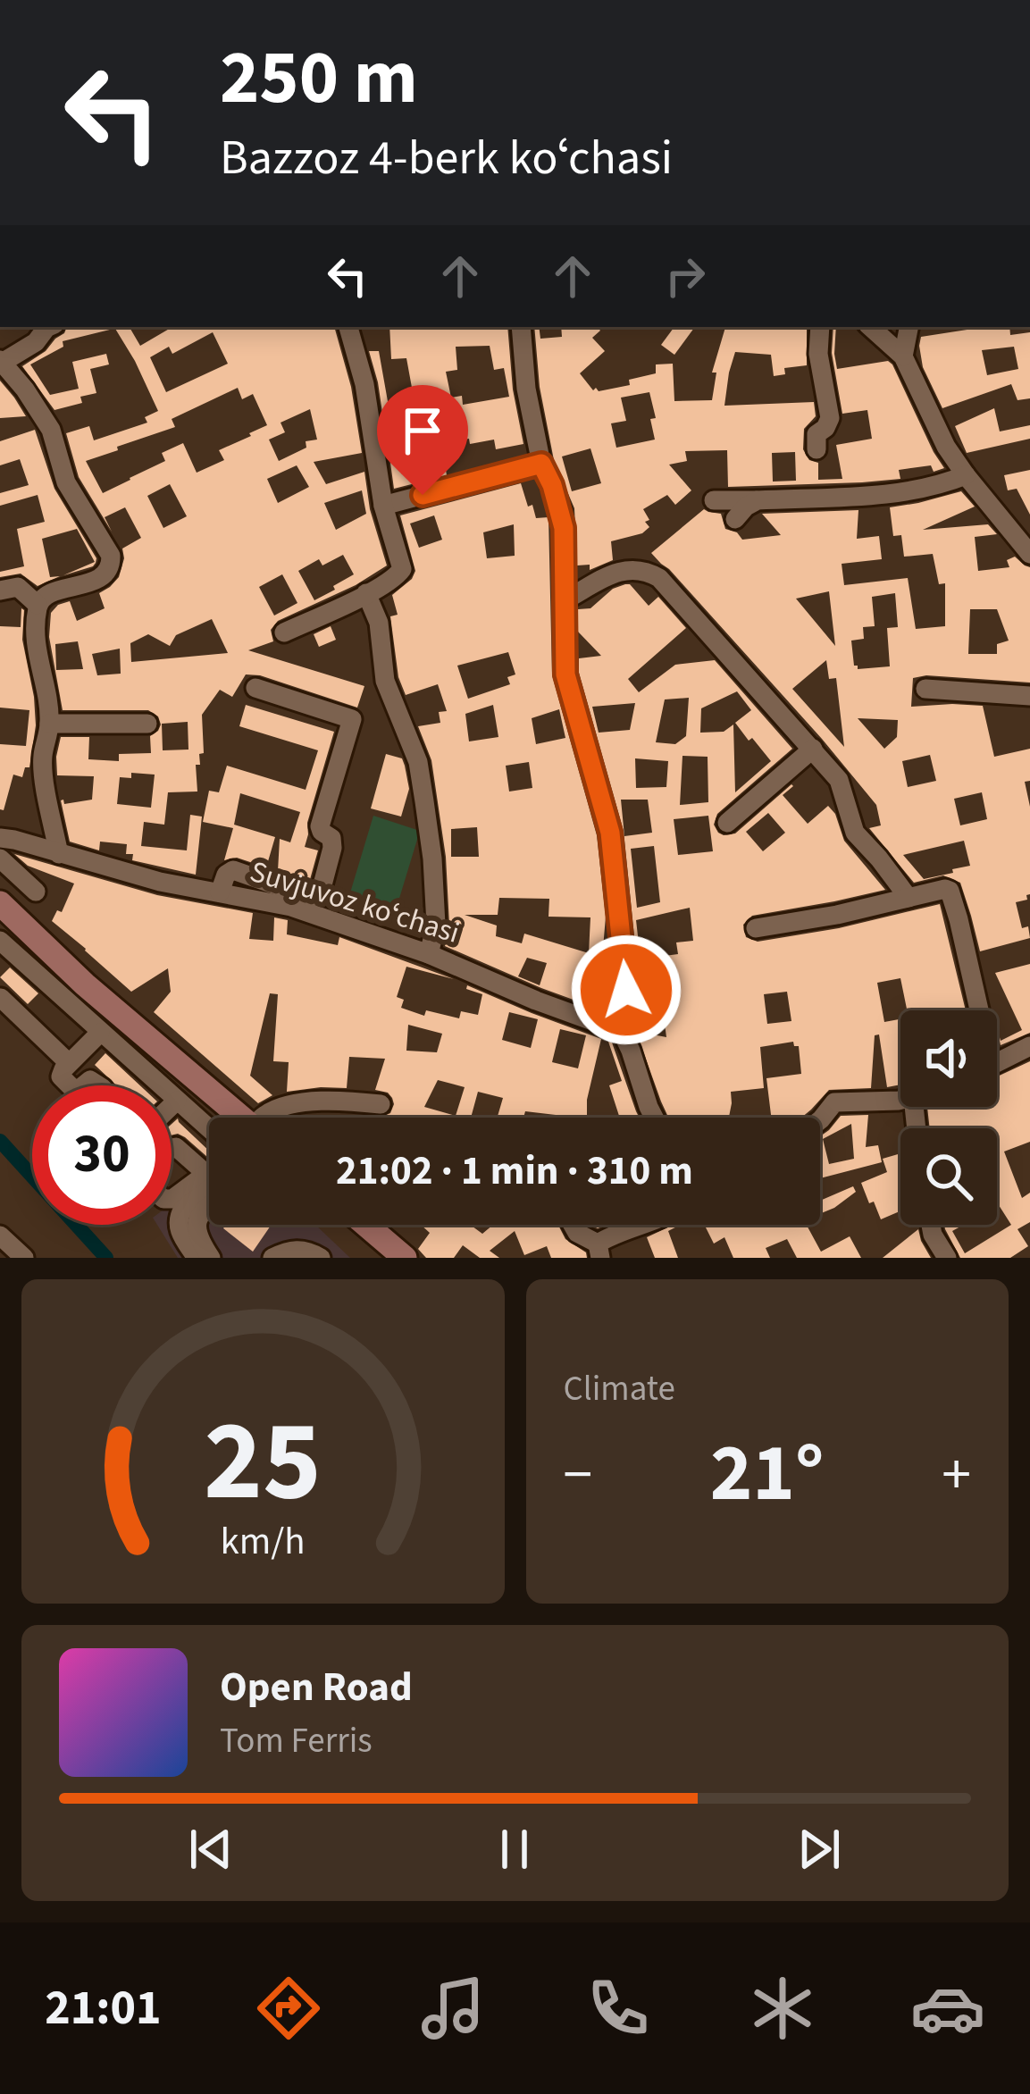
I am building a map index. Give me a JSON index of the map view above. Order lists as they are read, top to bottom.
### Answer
{
  "streets": {
    "street": ["Suvjuvoz koʻchasi"]
  },
  "page": {
    "turn": ["250 m", "Bazzoz 4-berk koʻchasi"],
    "limit": "30",
    "trip": "21:02 · 1 min · 310 m",
    "tile": "Climate",
    "heat": ["−", "21°", "+"],
    "song": ["Open Road", "Tom Ferris"],
    "tabs": "21:01",
    "gauge": ["25", "km/h"]
  }
}
